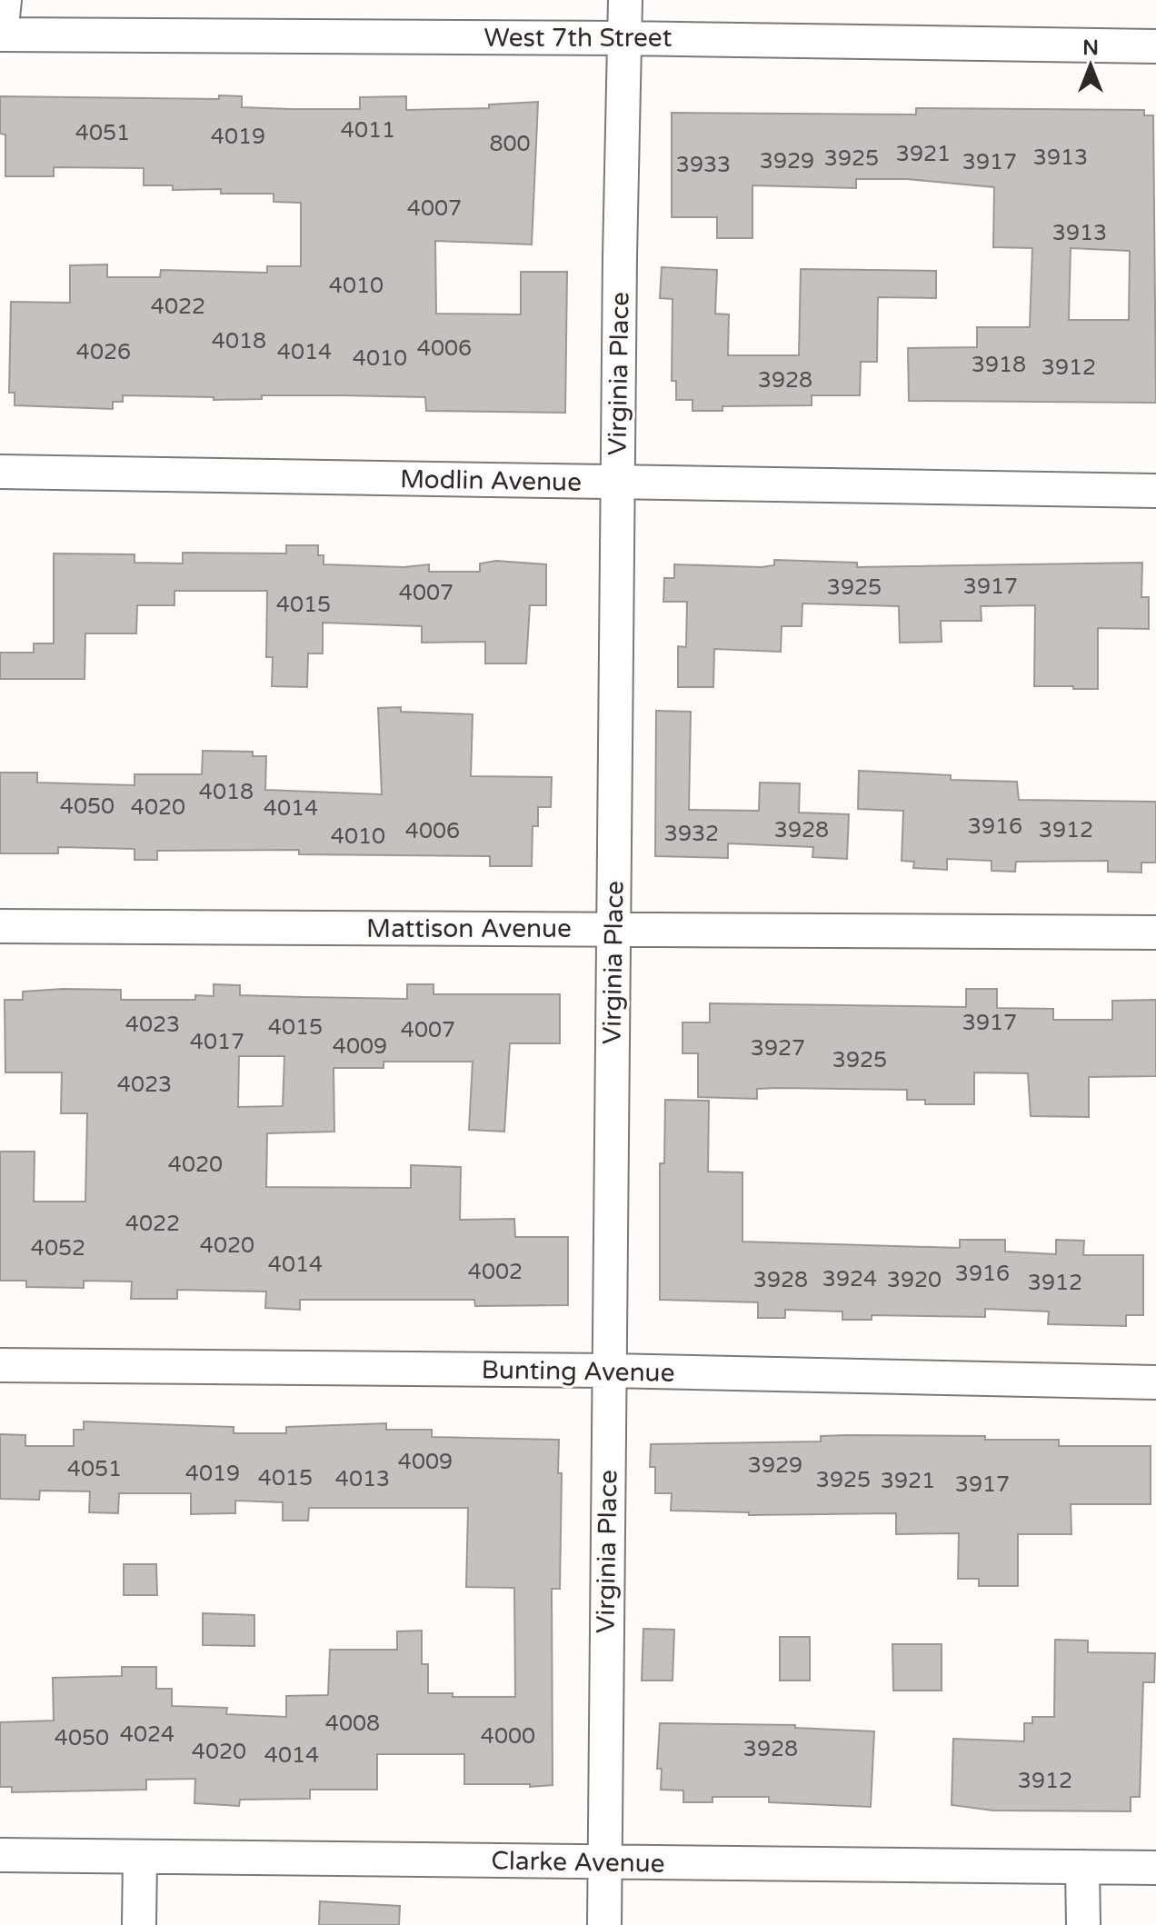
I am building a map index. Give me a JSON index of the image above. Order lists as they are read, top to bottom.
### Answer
{
  "streets": {
    "street": [
      "West 7th Street",
      "Virginia Place",
      "Modlin Avenue",
      "Mattison Avenue",
      "Bunting Avenue",
      "Clarke Avenue"
    ]
  },
  "crossings": [
    ["West 7th Street", "Virginia Place"],
    ["Virginia Place", "Modlin Avenue"],
    ["Virginia Place", "Mattison Avenue"],
    ["Virginia Place", "Bunting Avenue"],
    ["Virginia Place", "Clarke Avenue"]
  ],
  "house_numbers": [
    "4011",
    "4051",
    "4019",
    "800",
    "3921",
    "3913",
    "3925",
    "3929",
    "3917",
    "3933",
    "4007",
    "3913",
    "4010",
    "4022",
    "4018",
    "4006",
    "4026",
    "4014",
    "4010",
    "3918",
    "3912",
    "3928",
    "3917",
    "3925",
    "4007",
    "4015",
    "4018",
    "4050",
    "4020",
    "4014",
    "3916",
    "3928",
    "3912",
    "4006",
    "3932",
    "4010",
    "3917",
    "4023",
    "4015",
    "4007",
    "4017",
    "4009",
    "3927",
    "3925",
    "4023",
    "4020",
    "4022",
    "4020",
    "4052",
    "4014",
    "4002",
    "3916",
    "3924",
    "3928",
    "3920",
    "3912",
    "4009",
    "3929",
    "4051",
    "4019",
    "4015",
    "4013",
    "3925",
    "3921",
    "3917",
    "4008",
    "4024",
    "4000",
    "4050",
    "3928",
    "4020",
    "4014",
    "3912"
  ],
  "north": "top"
}
